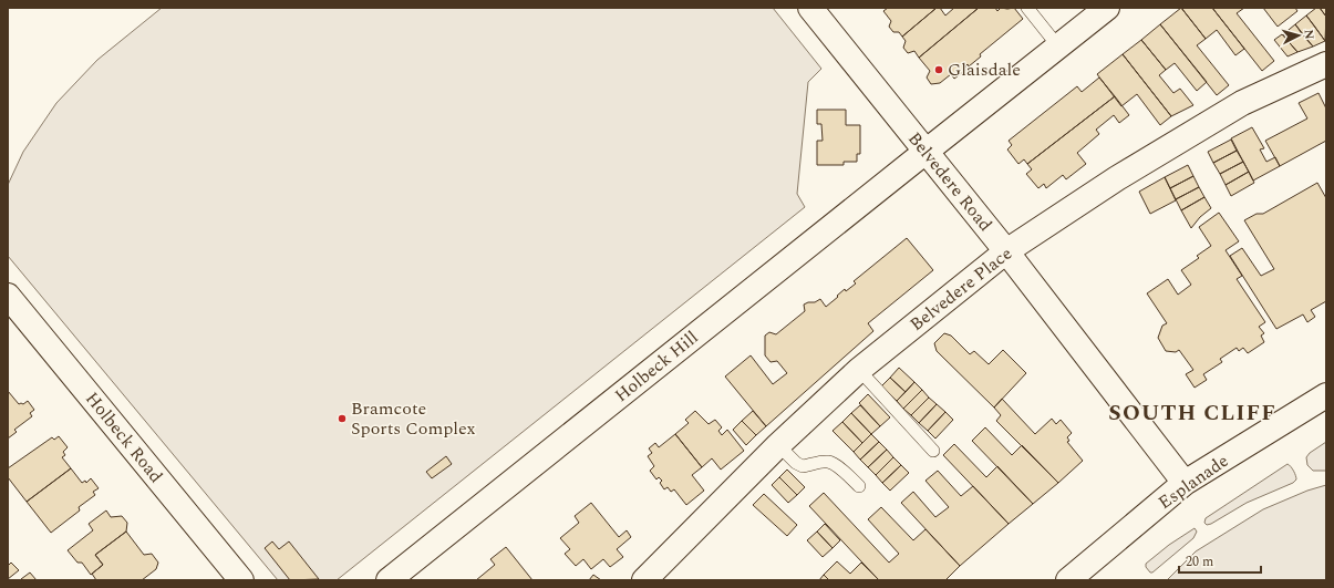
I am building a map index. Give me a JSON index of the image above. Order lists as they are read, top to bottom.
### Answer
{
  "streets": {
    "street": [
      "Belvedere Road",
      "Belvedere Place",
      "Holbeck Hill",
      "Holbeck Road",
      "Esplanade"
    ]
  },
  "crossings": [
    ["Belvedere Road", "Belvedere Place"],
    ["Belvedere Road", "Holbeck Hill"],
    ["Belvedere Road", "Esplanade"]
  ],
  "districts": ["SOUTH CLIFF"],
  "places": ["Glaisdale", "Bramcote Sports Complex"],
  "scale_bar": "20 m",
  "north": "right"
}
